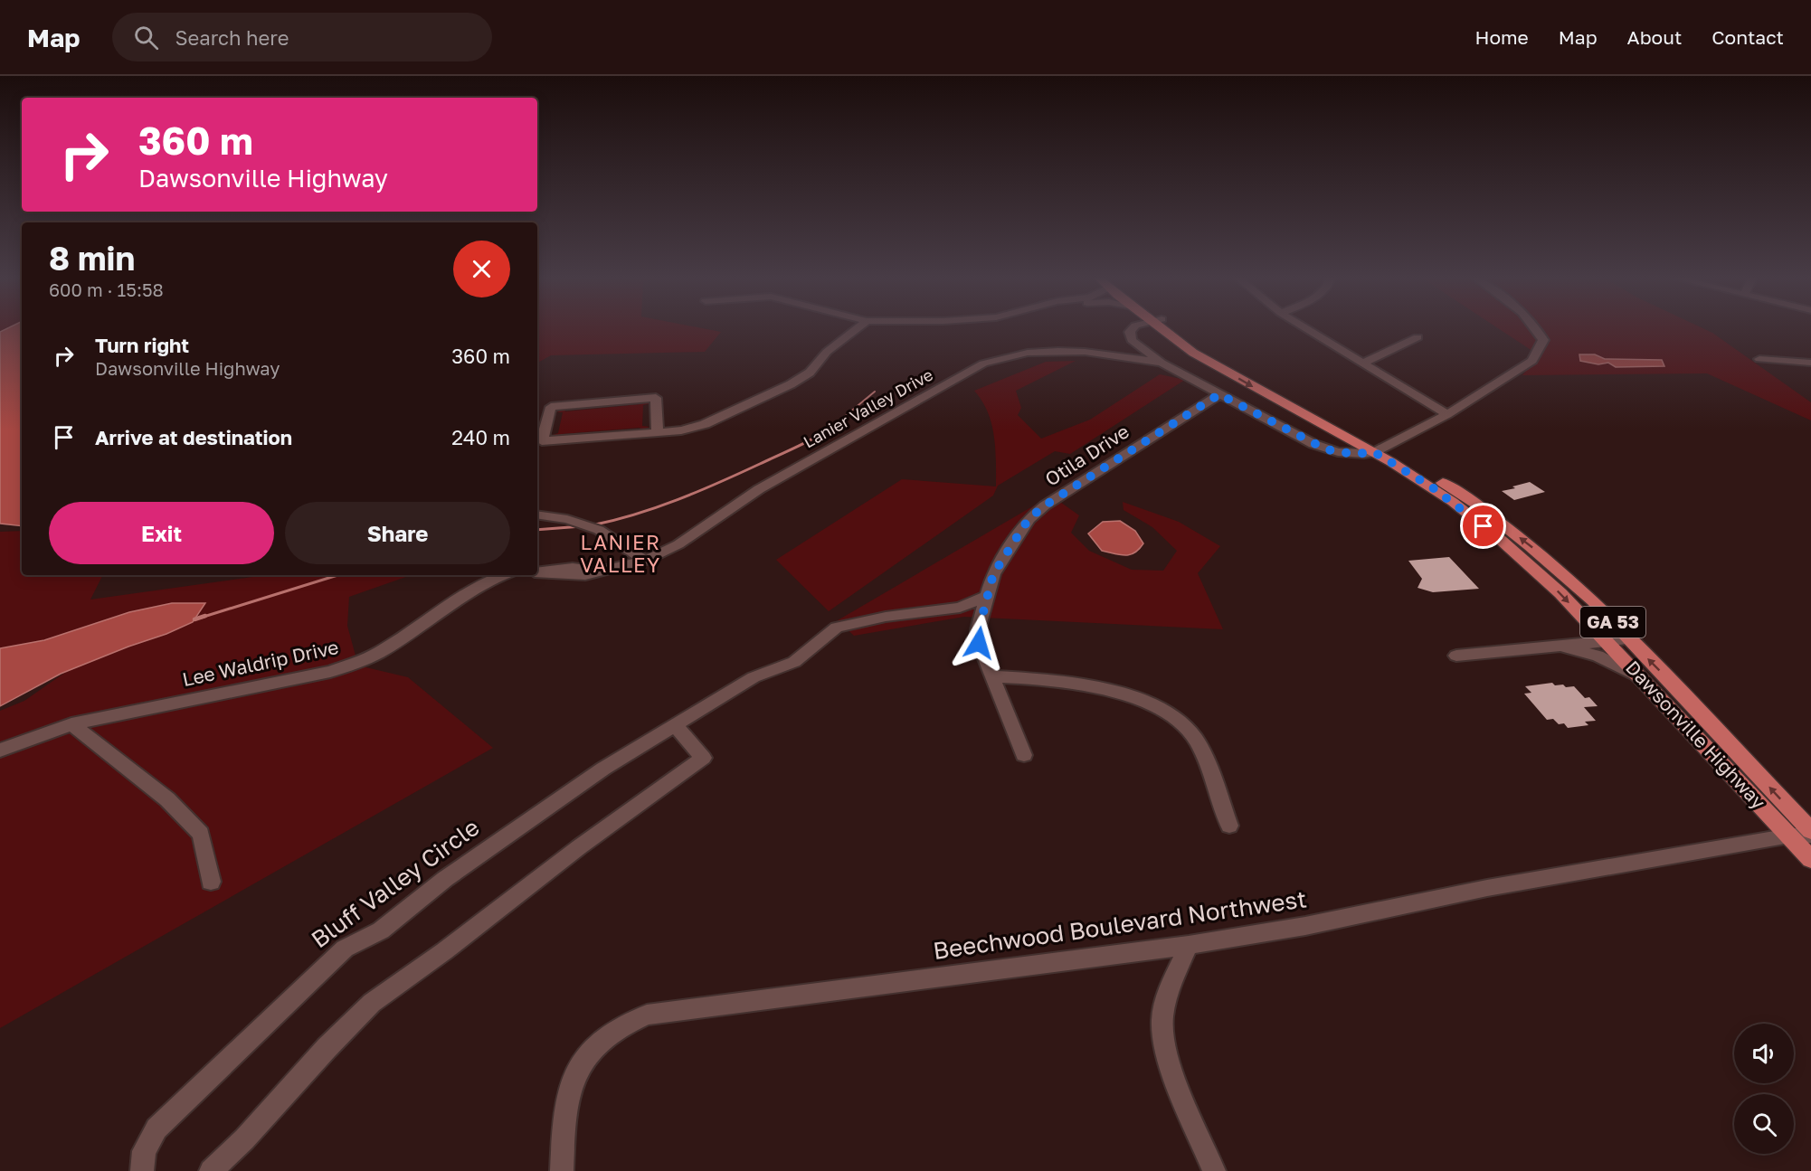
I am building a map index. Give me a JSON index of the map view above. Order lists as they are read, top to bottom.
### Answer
{
  "streets": {
    "main road": ["GA 53", "Dawsonville Highway"],
    "street": [
      "Lanier Valley Drive",
      "Otila Drive",
      "Lee Waldrip Drive",
      "Bluff Valley Circle",
      "Beechwood Boulevard Northwest"
    ]
  },
  "crossings": [
    ["Otila Drive", "Bluff Valley Circle"],
    ["GA 53", "Dawsonville Highway"],
    ["Dawsonville Highway", "Beechwood Boulevard Northwest"]
  ],
  "districts": ["LANIER VALLEY"],
  "page": {
    "header": "Map",
    "search": "Search here",
    "nav": [
      "Home",
      "Map",
      "About",
      "Contact"
    ],
    "turn": ["360 m", "Dawsonville Highway"],
    "heading": ["8 min", "600 m · 15:58"],
    "list": [
      {
        "name": "Turn right",
        "note": "Dawsonville Highway",
        "value": "360 m"
      },
      {
        "name": "Arrive at destination",
        "value": "240 m"
      }
    ],
    "buttons": ["Exit", "Share"]
  }
}
